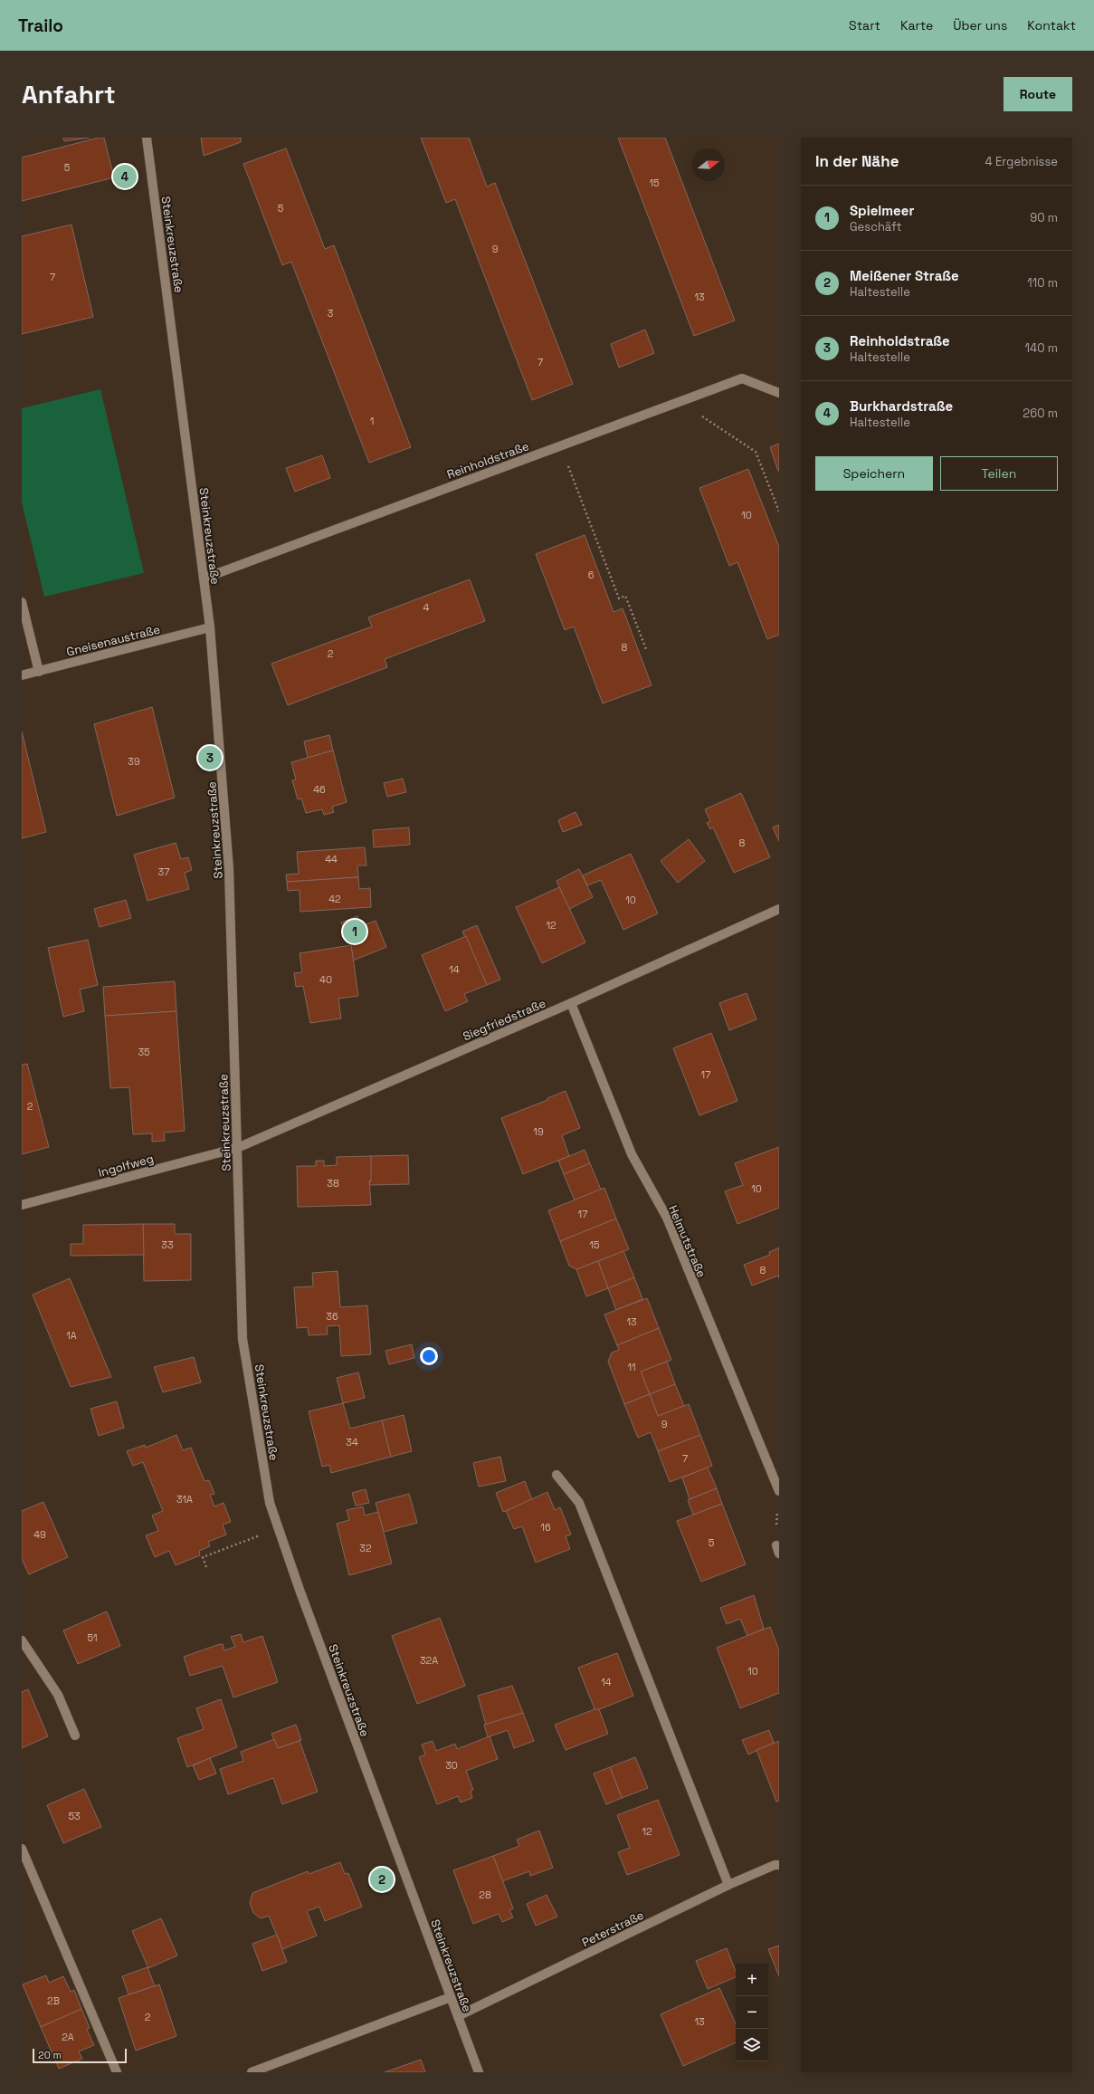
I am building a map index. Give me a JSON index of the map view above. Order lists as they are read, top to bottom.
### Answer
{
  "streets": {
    "street": [
      "Steinkreuzstraße",
      "Reinholdstraße",
      "Gneisenaustraße",
      "Siegfriedstraße",
      "Ingolfweg",
      "Helmutstraße",
      "Peterstraße"
    ]
  },
  "crossings": [
    ["Steinkreuzstraße", "Reinholdstraße"],
    ["Steinkreuzstraße", "Gneisenaustraße"],
    ["Steinkreuzstraße", "Siegfriedstraße"],
    ["Steinkreuzstraße", "Ingolfweg"],
    ["Steinkreuzstraße", "Peterstraße"],
    ["Siegfriedstraße", "Ingolfweg"],
    ["Siegfriedstraße", "Helmutstraße"]
  ],
  "house_numbers": [
    "5",
    "15",
    "5",
    "9",
    "7",
    "13",
    "3",
    "7",
    "1",
    "10",
    "6",
    "4",
    "8",
    "2",
    "39",
    "46",
    "8",
    "44",
    "37",
    "42",
    "10",
    "12",
    "14",
    "40",
    "35",
    "17",
    "2",
    "19",
    "38",
    "10",
    "17",
    "33",
    "15",
    "8",
    "36",
    "13",
    "1A",
    "11",
    "9",
    "34",
    "7",
    "31A",
    "16",
    "49",
    "5",
    "32",
    "51",
    "32A",
    "10",
    "14",
    "30",
    "53",
    "12",
    "28",
    "2B",
    "2",
    "13",
    "2A"
  ],
  "scale_bar": "20 m",
  "north": "right",
  "page": {
    "header": "Trailo",
    "nav": [
      "Start",
      "Karte",
      "Über uns",
      "Kontakt"
    ],
    "buttons": [
      "Route",
      ["Speichern", "Teilen"]
    ],
    "title": "Anfahrt",
    "heading": ["In der Nähe", "4 Ergebnisse"],
    "pins": [
      "4",
      "3",
      "1",
      "2"
    ],
    "list": [
      {
        "mark": "1",
        "name": "Spielmeer",
        "note": "Geschäft",
        "value": "90 m"
      },
      {
        "mark": "2",
        "name": "Meißener Straße",
        "note": "Haltestelle",
        "value": "110 m"
      },
      {
        "mark": "3",
        "name": "Reinholdstraße",
        "note": "Haltestelle",
        "value": "140 m"
      },
      {
        "mark": "4",
        "name": "Burkhardstraße",
        "note": "Haltestelle",
        "value": "260 m"
      }
    ],
    "map_buttons": ["+", "−"],
    "scale": "20 m"
  }
}
